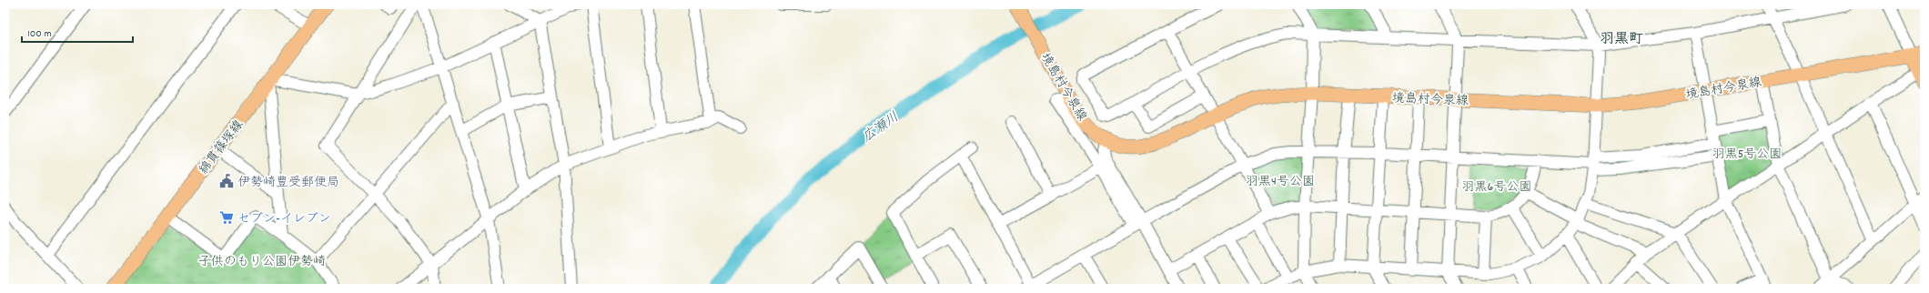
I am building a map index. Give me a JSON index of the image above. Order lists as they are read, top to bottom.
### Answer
{
  "streets": {
    "main road": ["境島村今泉線", "綿貫篠塚線"]
  },
  "districts": ["羽黒町"],
  "water": ["広瀬川"],
  "parks": [
    "羽黒5号公園",
    "羽黒4号公園",
    "羽黒6号公園",
    "子供のもり公園伊勢崎"
  ],
  "places": {
    "public building": ["伊勢崎豊受郵便局"],
    "supermarket": ["セブン-イレブン"]
  },
  "scale_bar": "100 m"
}
